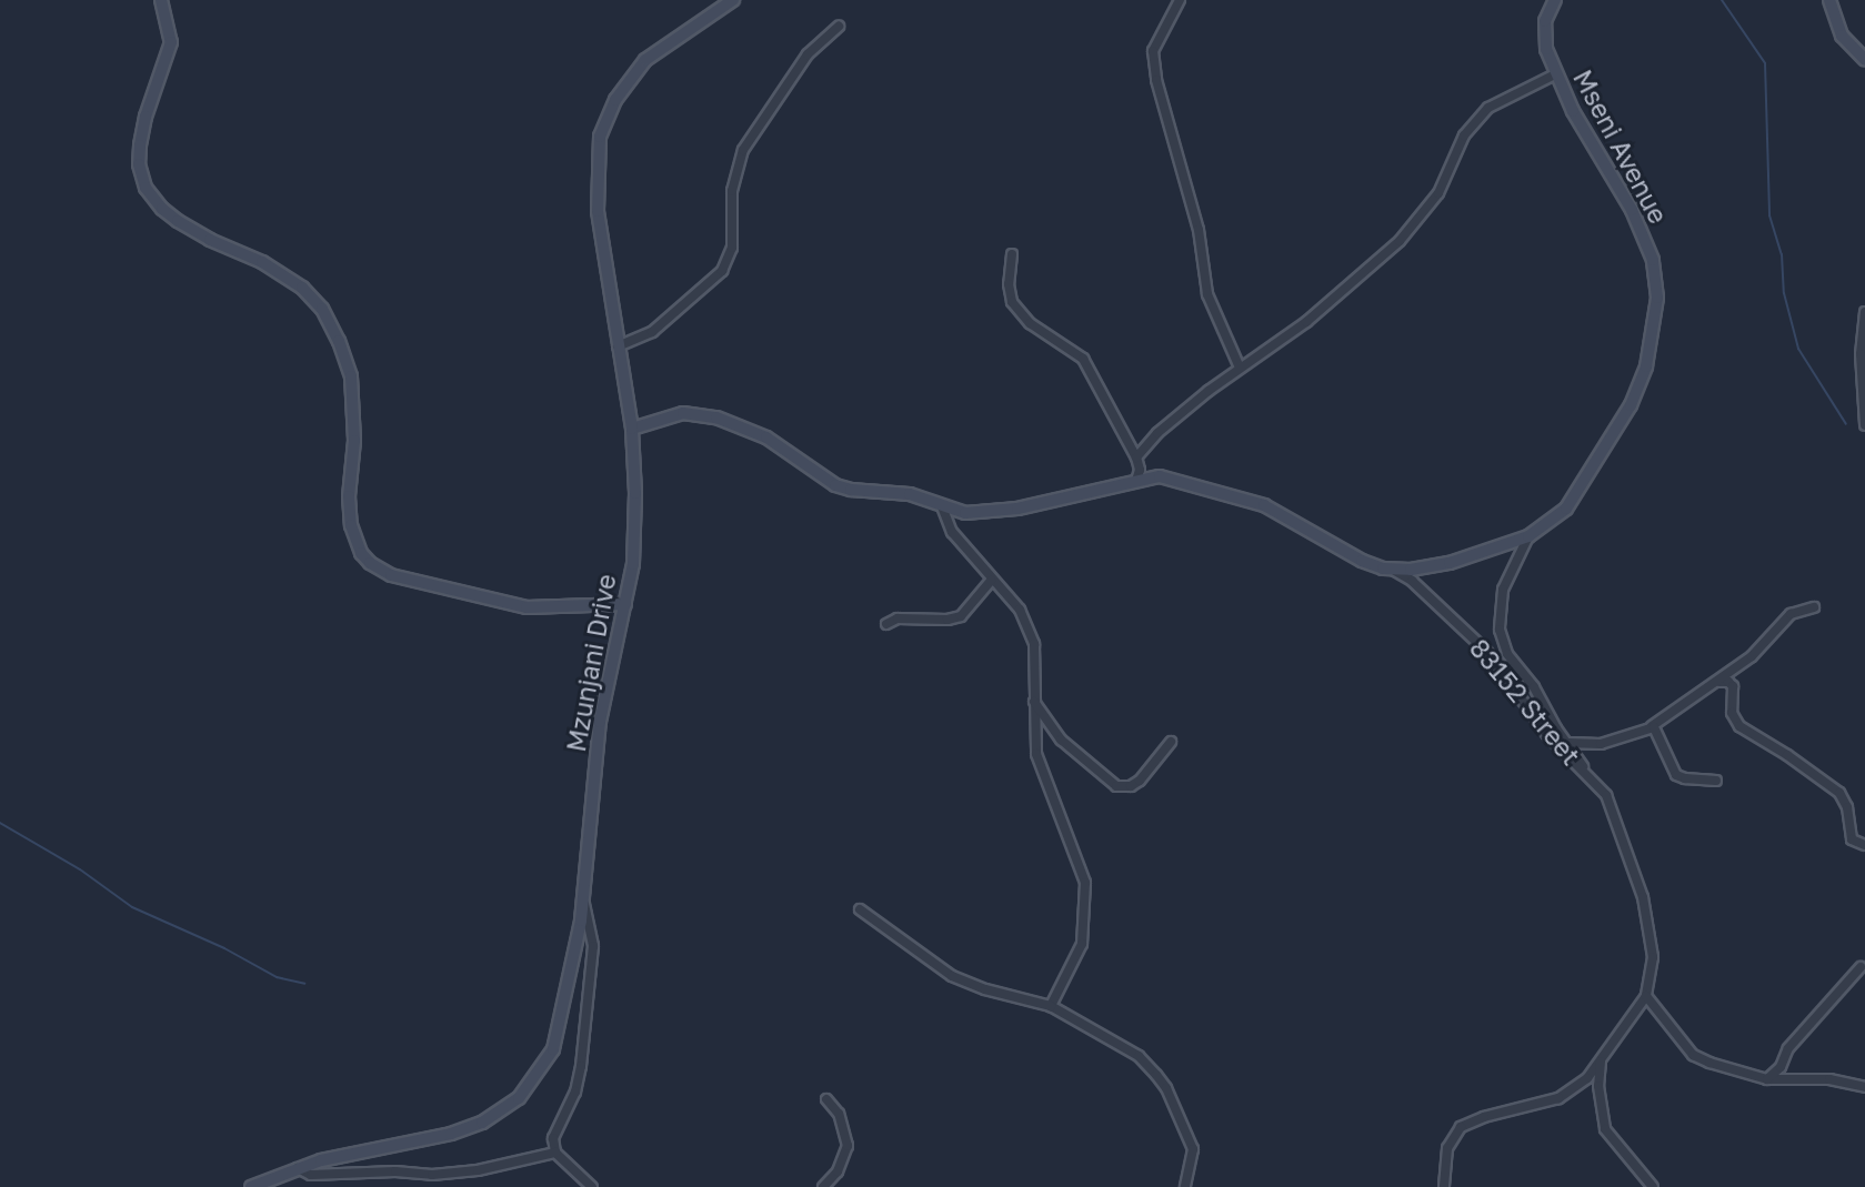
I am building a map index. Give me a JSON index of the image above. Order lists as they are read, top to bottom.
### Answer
{
  "streets": {
    "street": ["Mseni Avenue", "Mzunjani Drive", "83152 Street"]
  },
  "crossings": [
    ["Mseni Avenue", "Mzunjani Drive"],
    ["Mseni Avenue", "83152 Street"]
  ]
}
